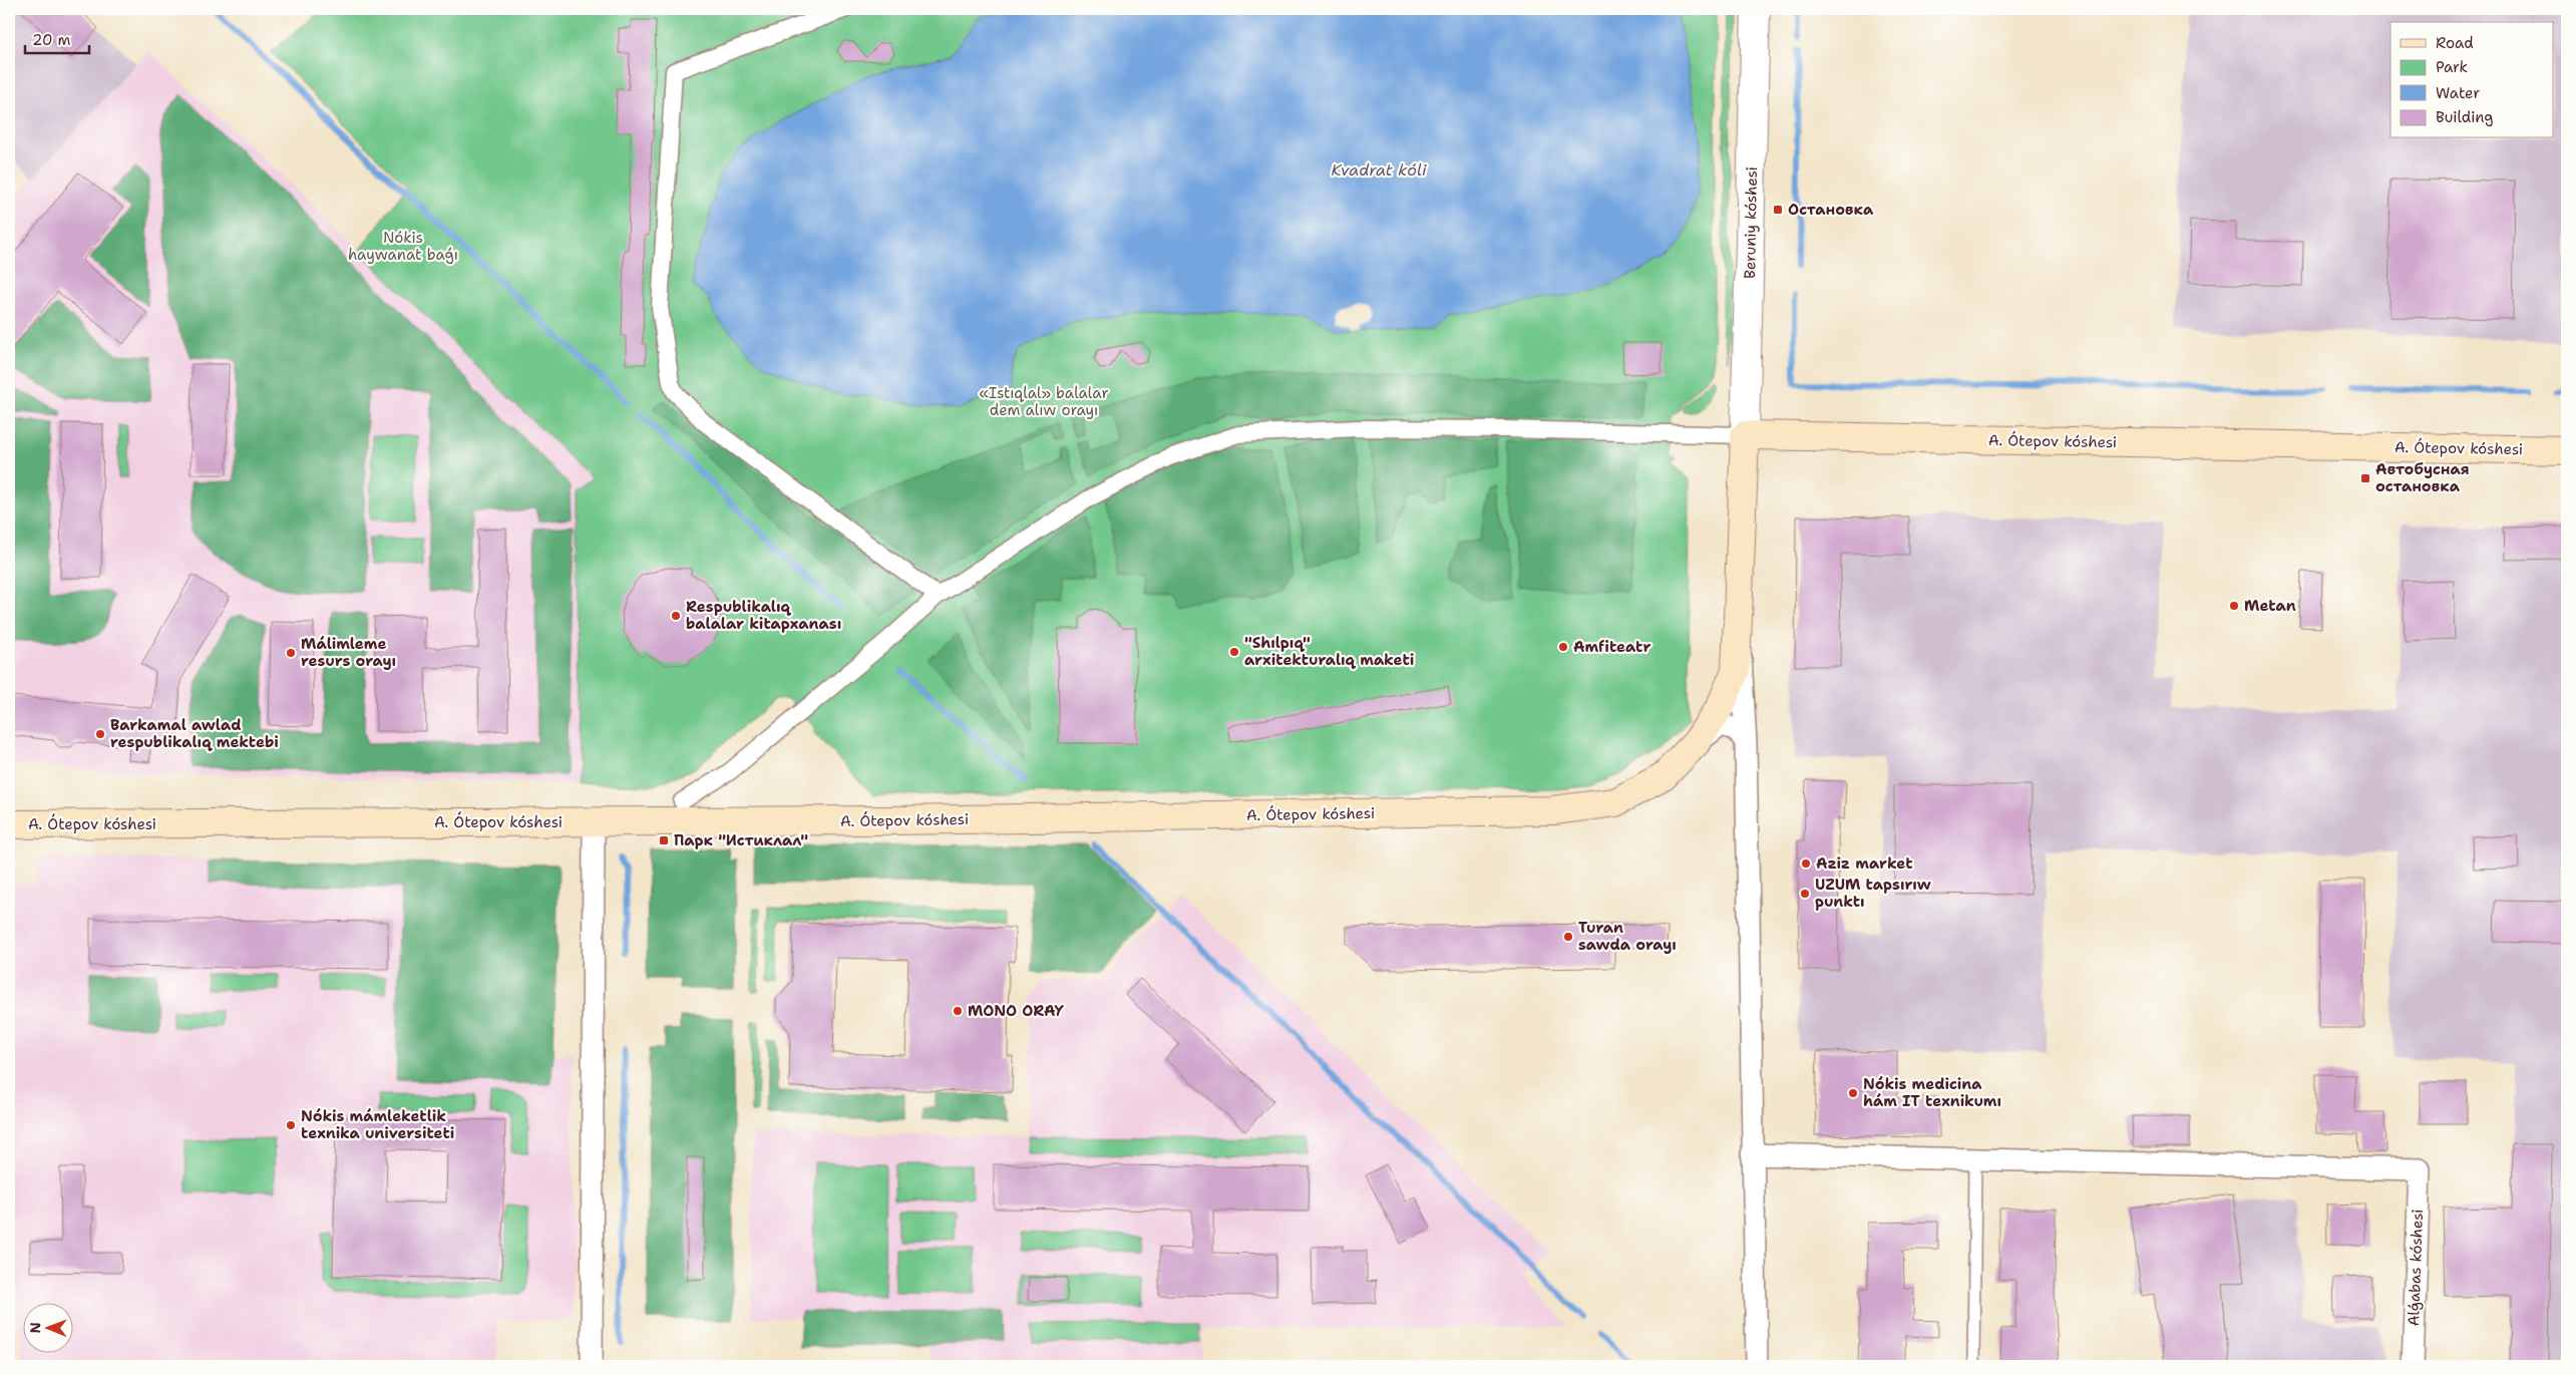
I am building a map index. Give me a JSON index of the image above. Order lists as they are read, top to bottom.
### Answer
{
  "streets": {
    "main road": ["A. Ótepov kóshesi"],
    "street": ["Beruniy kóshesi", "Alǵabas kóshesi"]
  },
  "crossings": [
    ["Beruniy kóshesi", "A. Ótepov kóshesi"]
  ],
  "water": ["Kvadrat kóli"],
  "parks": ["Nókis haywanat baǵı", "«Istıqlal» balalar dem alıw orayı"],
  "places": {
    "transit": ["Остановка", "Автобусная остановка", "Парк \"Истиклал\""],
    "other": [
      "Metan",
      "Respublikalıq balalar kitapxanası",
      "Amfiteatr",
      "\"Shılpıq\" arxitekturalıq maketi",
      "Málimleme resurs orayı",
      "Barkamal awlad respublikalıq mektebi",
      "Aziz market",
      "UZUM tapsırıw punktı",
      "Turan sawda orayı",
      "MONO ORAY",
      "Nókis medicina hám IT texnikumı",
      "Nókis mámleketlik texnika universiteti"
    ]
  },
  "legend": [
    "Road",
    "Park",
    "Water",
    "Building"
  ],
  "scale_bar": "20 m",
  "north": "left"
}
